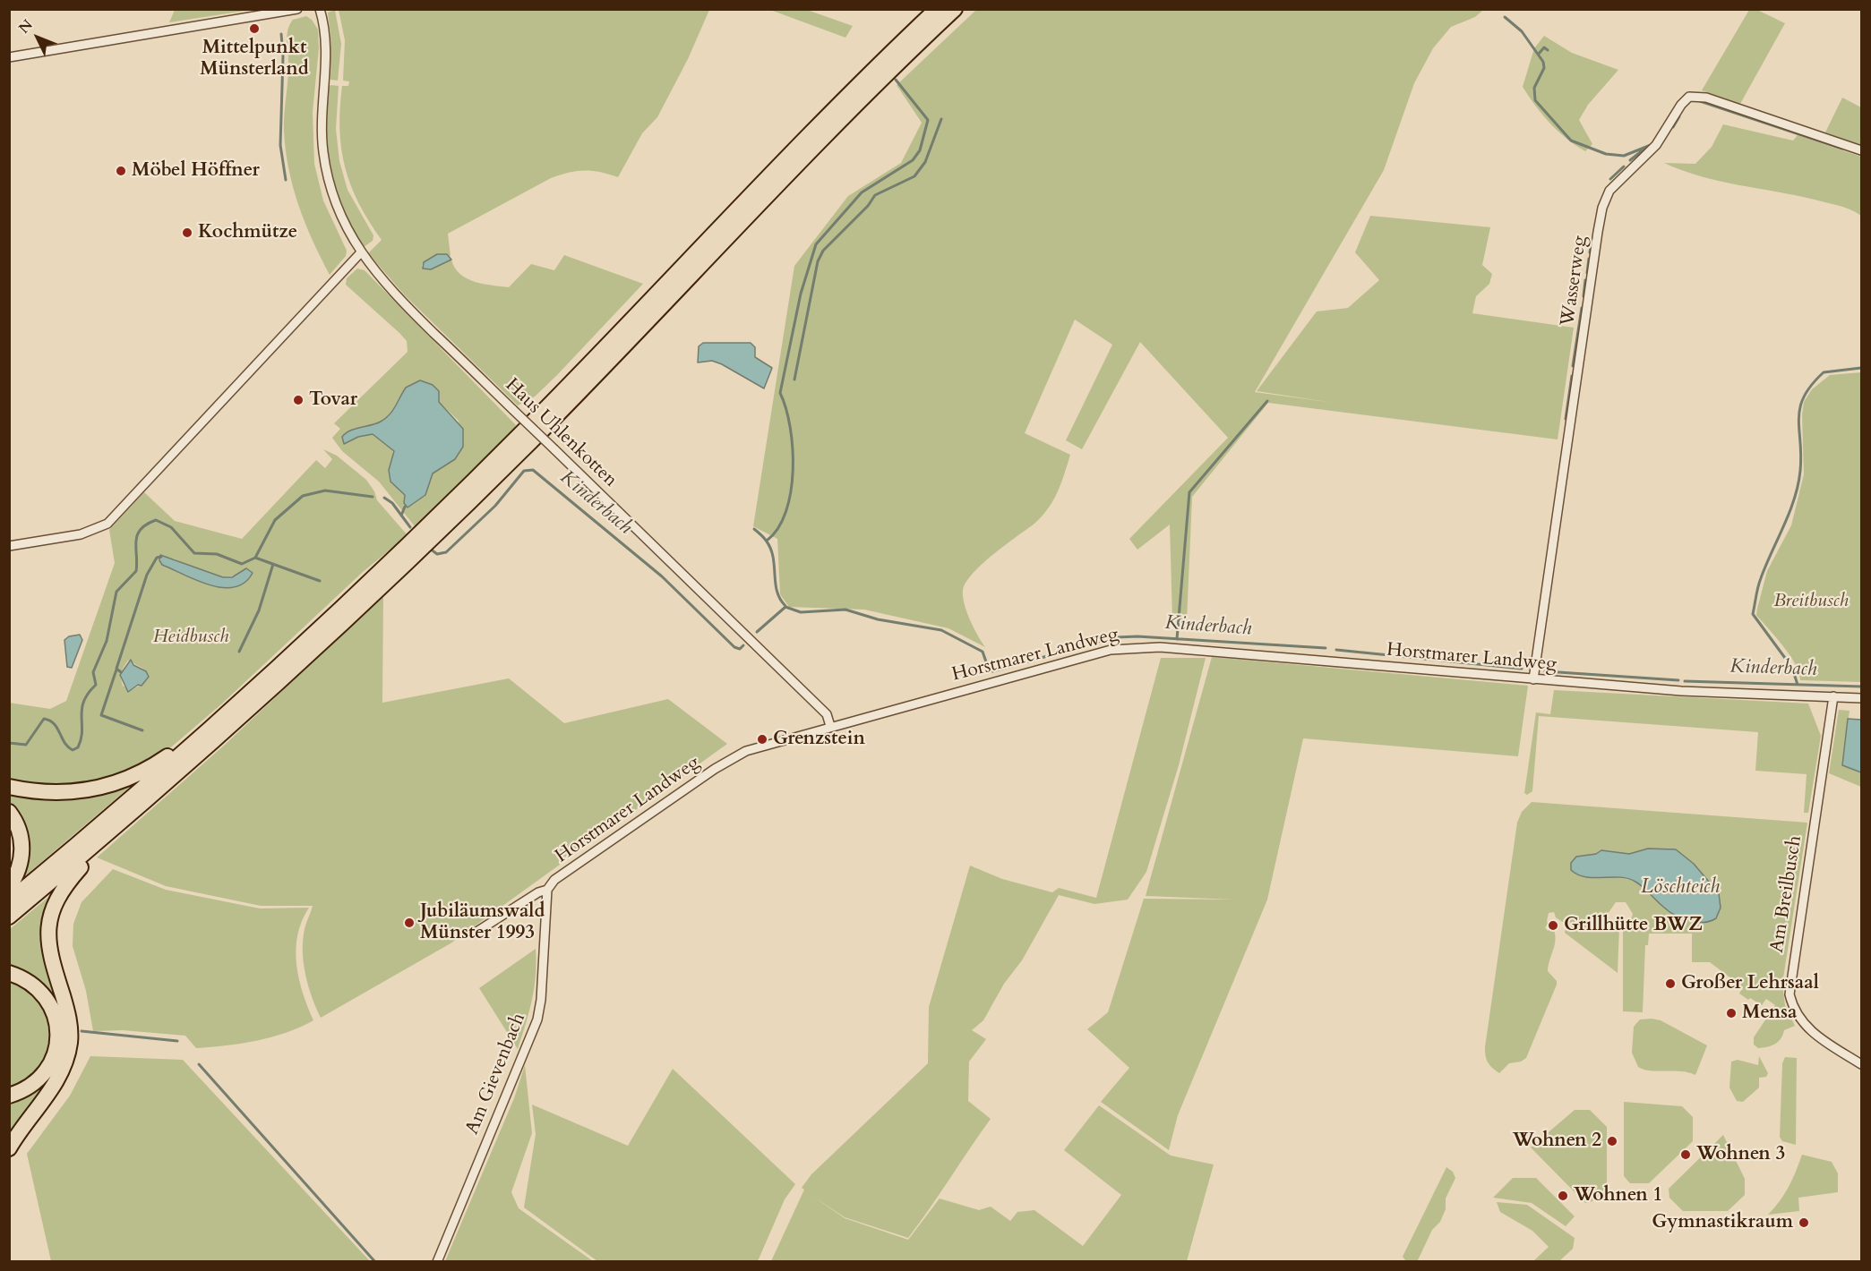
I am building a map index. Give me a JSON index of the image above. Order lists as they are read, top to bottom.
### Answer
{
  "streets": {
    "street": [
      "Wasserweg",
      "Haus Uhlenkotten",
      "Horstmarer Landweg",
      "Am Breilbusch",
      "Am Gievenbach"
    ]
  },
  "crossings": [
    ["Wasserweg", "Horstmarer Landweg"],
    ["Haus Uhlenkotten", "Horstmarer Landweg"],
    ["Horstmarer Landweg", "Am Breilbusch"],
    ["Horstmarer Landweg", "Am Gievenbach"]
  ],
  "water": ["Kinderbach", "Löschteich"],
  "parks": ["Breitbusch", "Heidbusch"],
  "places": [
    "Mittelpunkt Münsterland",
    "Möbel Höffner",
    "Kochmütze",
    "Tovar",
    "Grenzstein",
    "Jubiläumswald Münster 1993",
    "Grillhütte BWZ",
    "Großer Lehrsaal",
    "Mensa",
    "Wohnen 2",
    "Wohnen 3",
    "Wohnen 1",
    "Gymnastikraum"
  ],
  "north": "top left"
}
